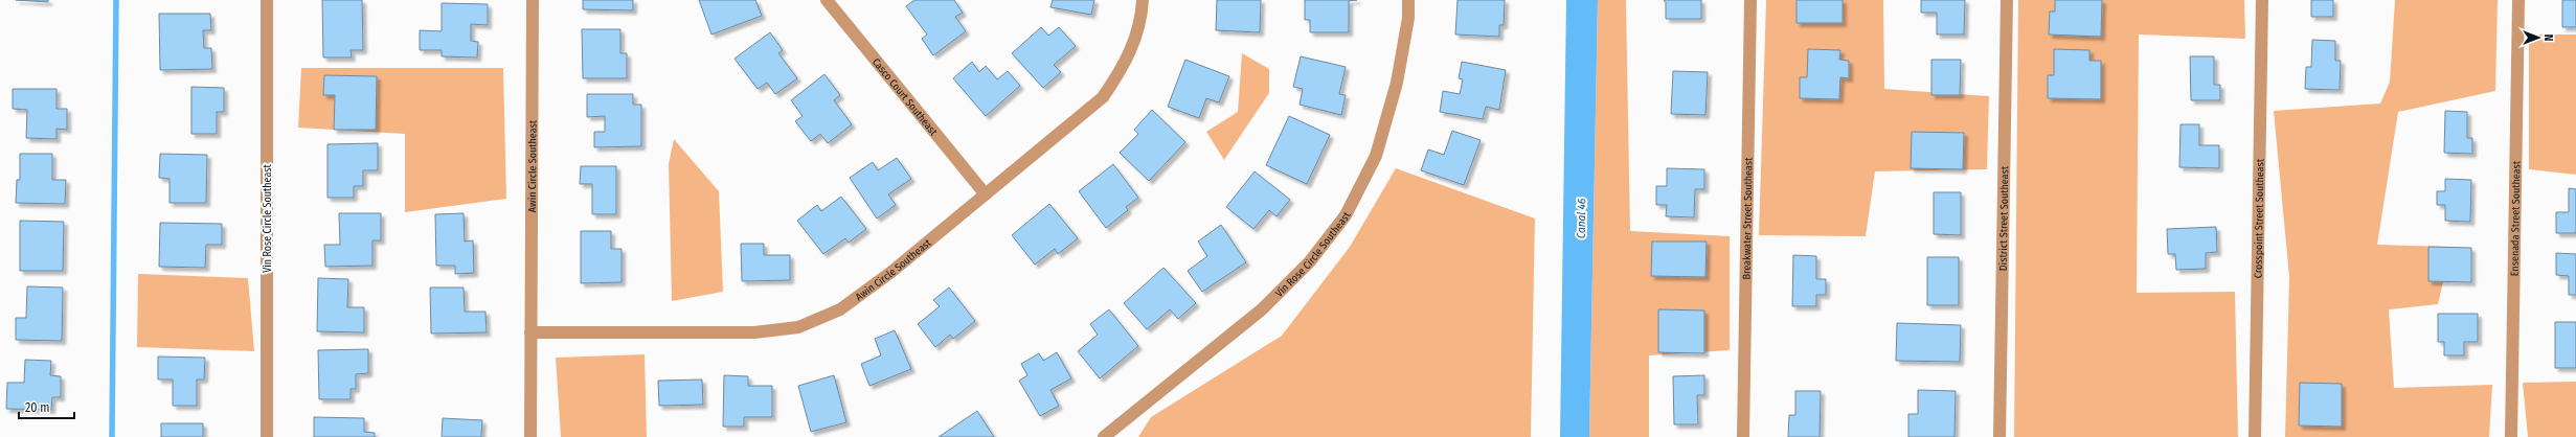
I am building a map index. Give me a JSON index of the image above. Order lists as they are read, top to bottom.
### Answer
{
  "streets": {
    "street": [
      "Casco Court Southeast",
      "Awin Circle Southeast",
      "Vin Rose Circle Southeast",
      "Breakwater Street Southeast",
      "District Street Southeast",
      "Crosspoint Street Southeast",
      "Ensenada Street Southeast"
    ]
  },
  "crossings": [
    ["Casco Court Southeast", "Awin Circle Southeast"]
  ],
  "water": ["Canal 46"],
  "scale_bar": "20 m",
  "north": "right"
}
